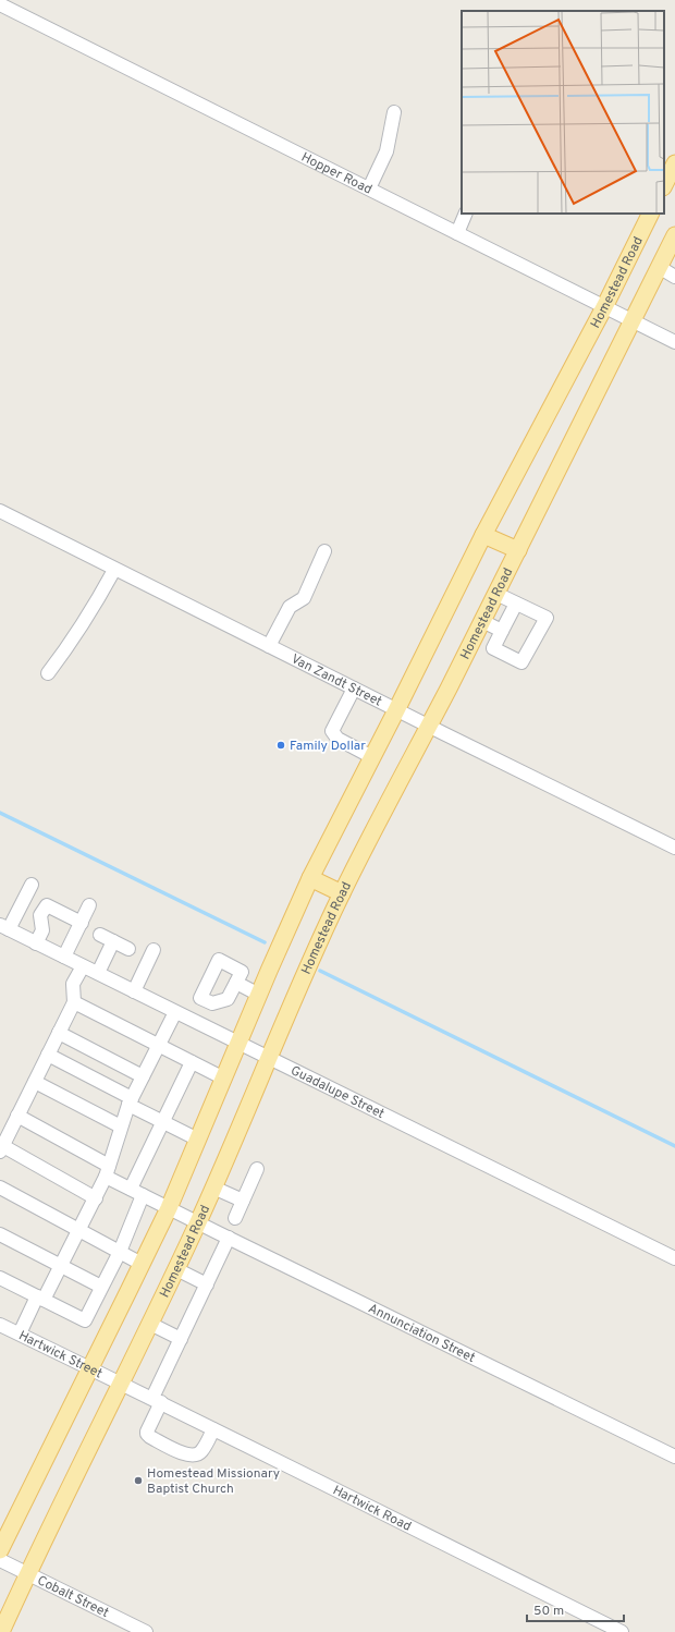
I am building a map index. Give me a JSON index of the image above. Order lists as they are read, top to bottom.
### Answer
{
  "streets": {
    "main road": ["Homestead Road"],
    "street": [
      "Hopper Road",
      "Van Zandt Street",
      "Guadalupe Street",
      "Annunciation Street",
      "Hartwick Street",
      "Hartwick Road",
      "Cobalt Street"
    ]
  },
  "crossings": [
    ["Hopper Road", "Homestead Road"],
    ["Homestead Road", "Van Zandt Street"],
    ["Homestead Road", "Guadalupe Street"],
    ["Homestead Road", "Annunciation Street"],
    ["Homestead Road", "Hartwick Street"],
    ["Homestead Road", "Hartwick Road"],
    ["Homestead Road", "Cobalt Street"],
    ["Hartwick Street", "Hartwick Road"]
  ],
  "places": ["Family Dollar", "Homestead Missionary Baptist Church"],
  "scale_bar": "50 m"
}
